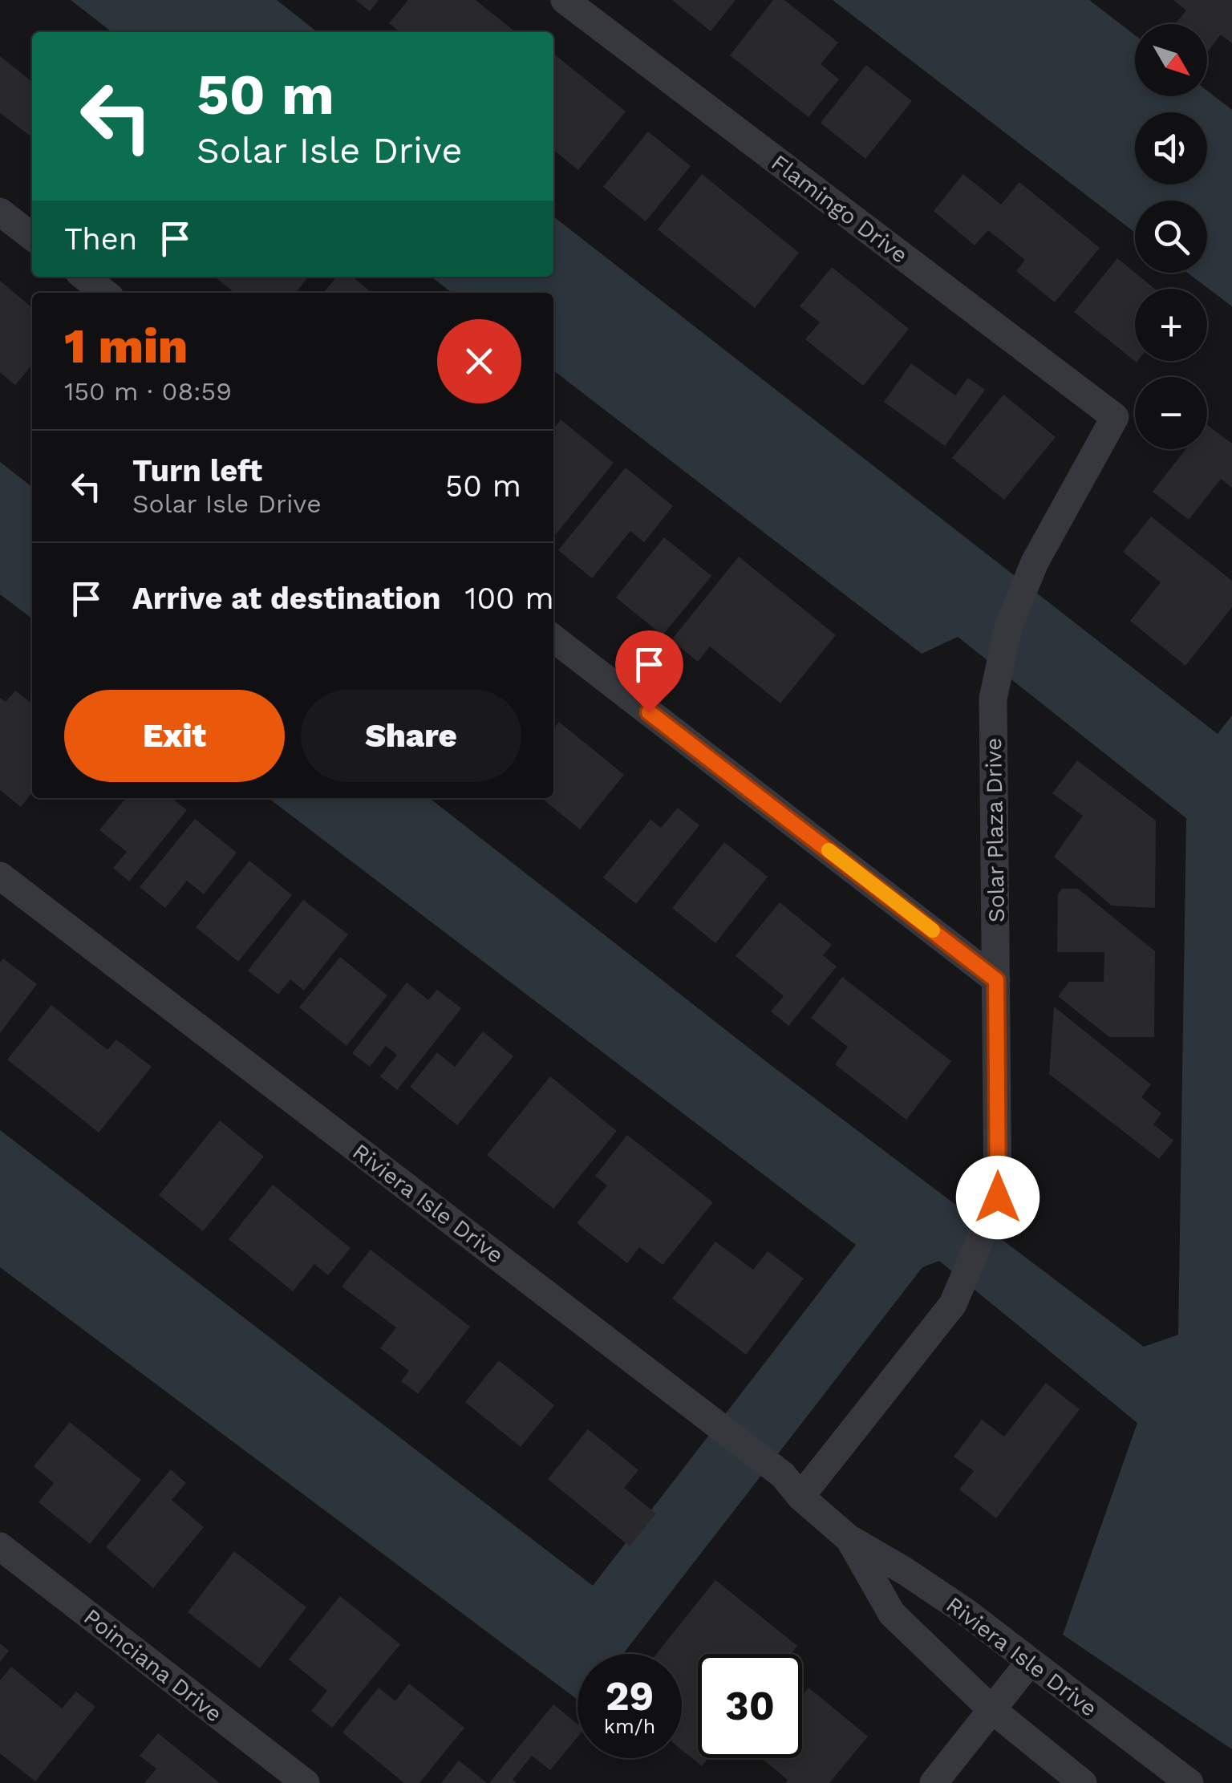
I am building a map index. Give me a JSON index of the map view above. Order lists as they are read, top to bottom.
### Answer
{
  "streets": {
    "street": [
      "Flamingo Drive",
      "Solar Plaza Drive",
      "Riviera Isle Drive",
      "Poinciana Drive"
    ]
  },
  "crossings": [
    ["Flamingo Drive", "Solar Plaza Drive"],
    ["Solar Plaza Drive", "Riviera Isle Drive"]
  ],
  "north": "bottom right",
  "page": {
    "map_buttons": ["+", "−"],
    "turn": ["50 m", "Solar Isle Drive"],
    "then": "Then",
    "heading": ["1 min", "150 m · 08:59"],
    "list": [
      {
        "name": "Turn left",
        "note": "Solar Isle Drive",
        "value": "50 m"
      },
      {
        "name": "Arrive at destination",
        "value": "100 m"
      }
    ],
    "buttons": ["Exit", "Share"],
    "speed": "29 km/h",
    "limit": "30"
  }
}
